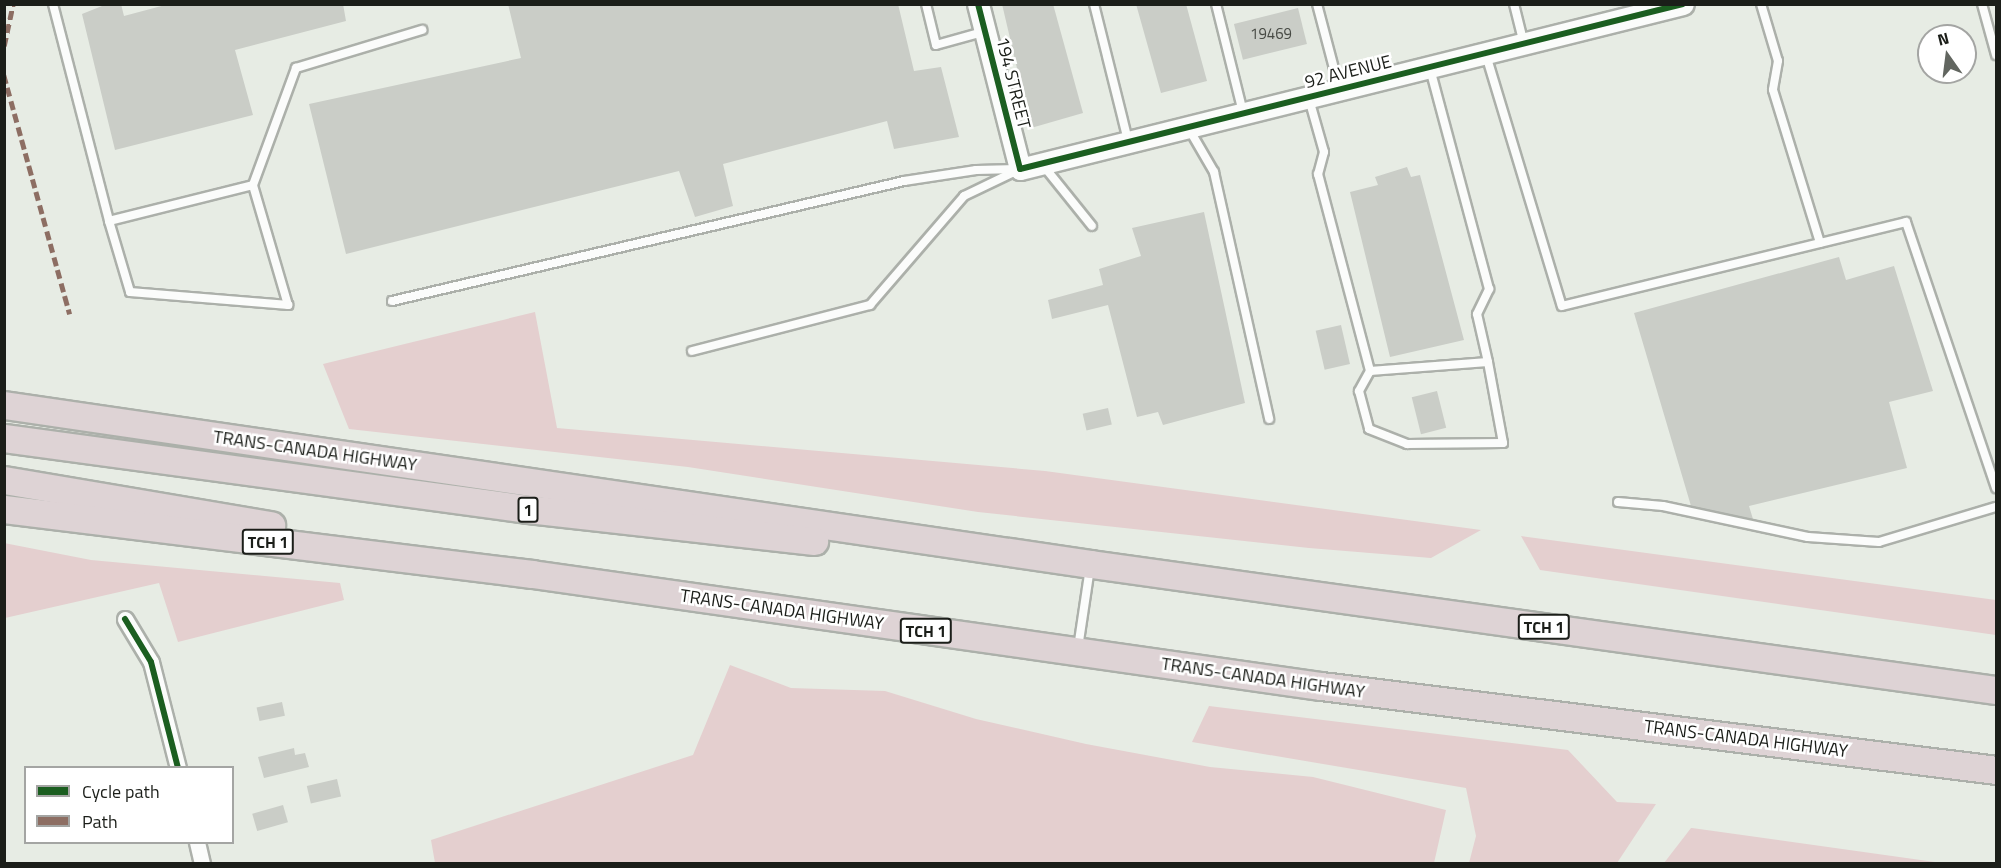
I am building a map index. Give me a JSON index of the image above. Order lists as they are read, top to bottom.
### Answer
{
  "streets": {
    "highway": ["TRANS-CANADA HIGHWAY", "1", "TCH 1"],
    "street": ["92 AVENUE", "194 STREET"]
  },
  "crossings": [
    ["92 AVENUE", "194 STREET"]
  ],
  "house_numbers": ["19469"],
  "legend": ["Cycle path", "Path"],
  "north": "top"
}
